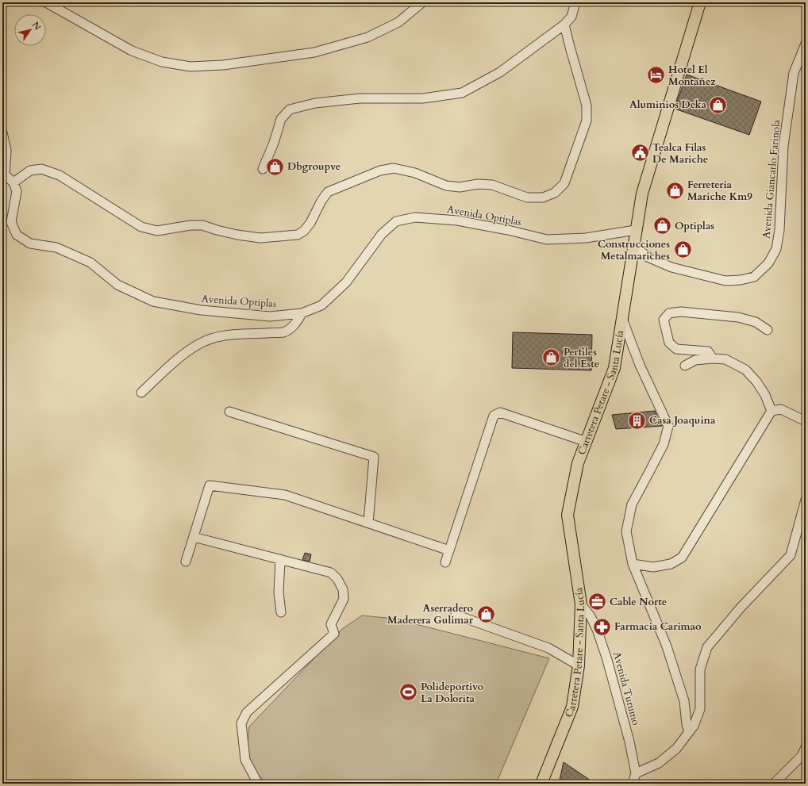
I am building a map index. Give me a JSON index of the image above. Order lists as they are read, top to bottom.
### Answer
{
  "streets": {
    "main road": ["Carretera Petare - Santa Lucía"],
    "street": ["Avenida Giancarlo Farinola", "Avenida Optiplas", "Avenida Turumo"]
  },
  "crossings": [
    ["Avenida Giancarlo Farinola", "Carretera Petare - Santa Lucía"],
    ["Avenida Optiplas", "Carretera Petare - Santa Lucía"],
    ["Carretera Petare - Santa Lucía", "Avenida Turumo"]
  ],
  "places": {
    "hotel": ["Hotel El Montañez"],
    "shop": [
      "Aluminios Deka",
      "Dbgroupve",
      "Ferretería Mariche Km9",
      "Optiplas",
      "Construcciones Metalmariches",
      "Perfiles del Este",
      "Aserradero Maderera Gulimar"
    ],
    "public building": ["Tealca Filas De Mariche"],
    "building": ["Casa Joaquina"],
    "office": ["Cable Norte"],
    "pharmacy": ["Farmacia Carimao"],
    "sports": ["Polideportivo La Dolorita"]
  },
  "north": "top right"
}
